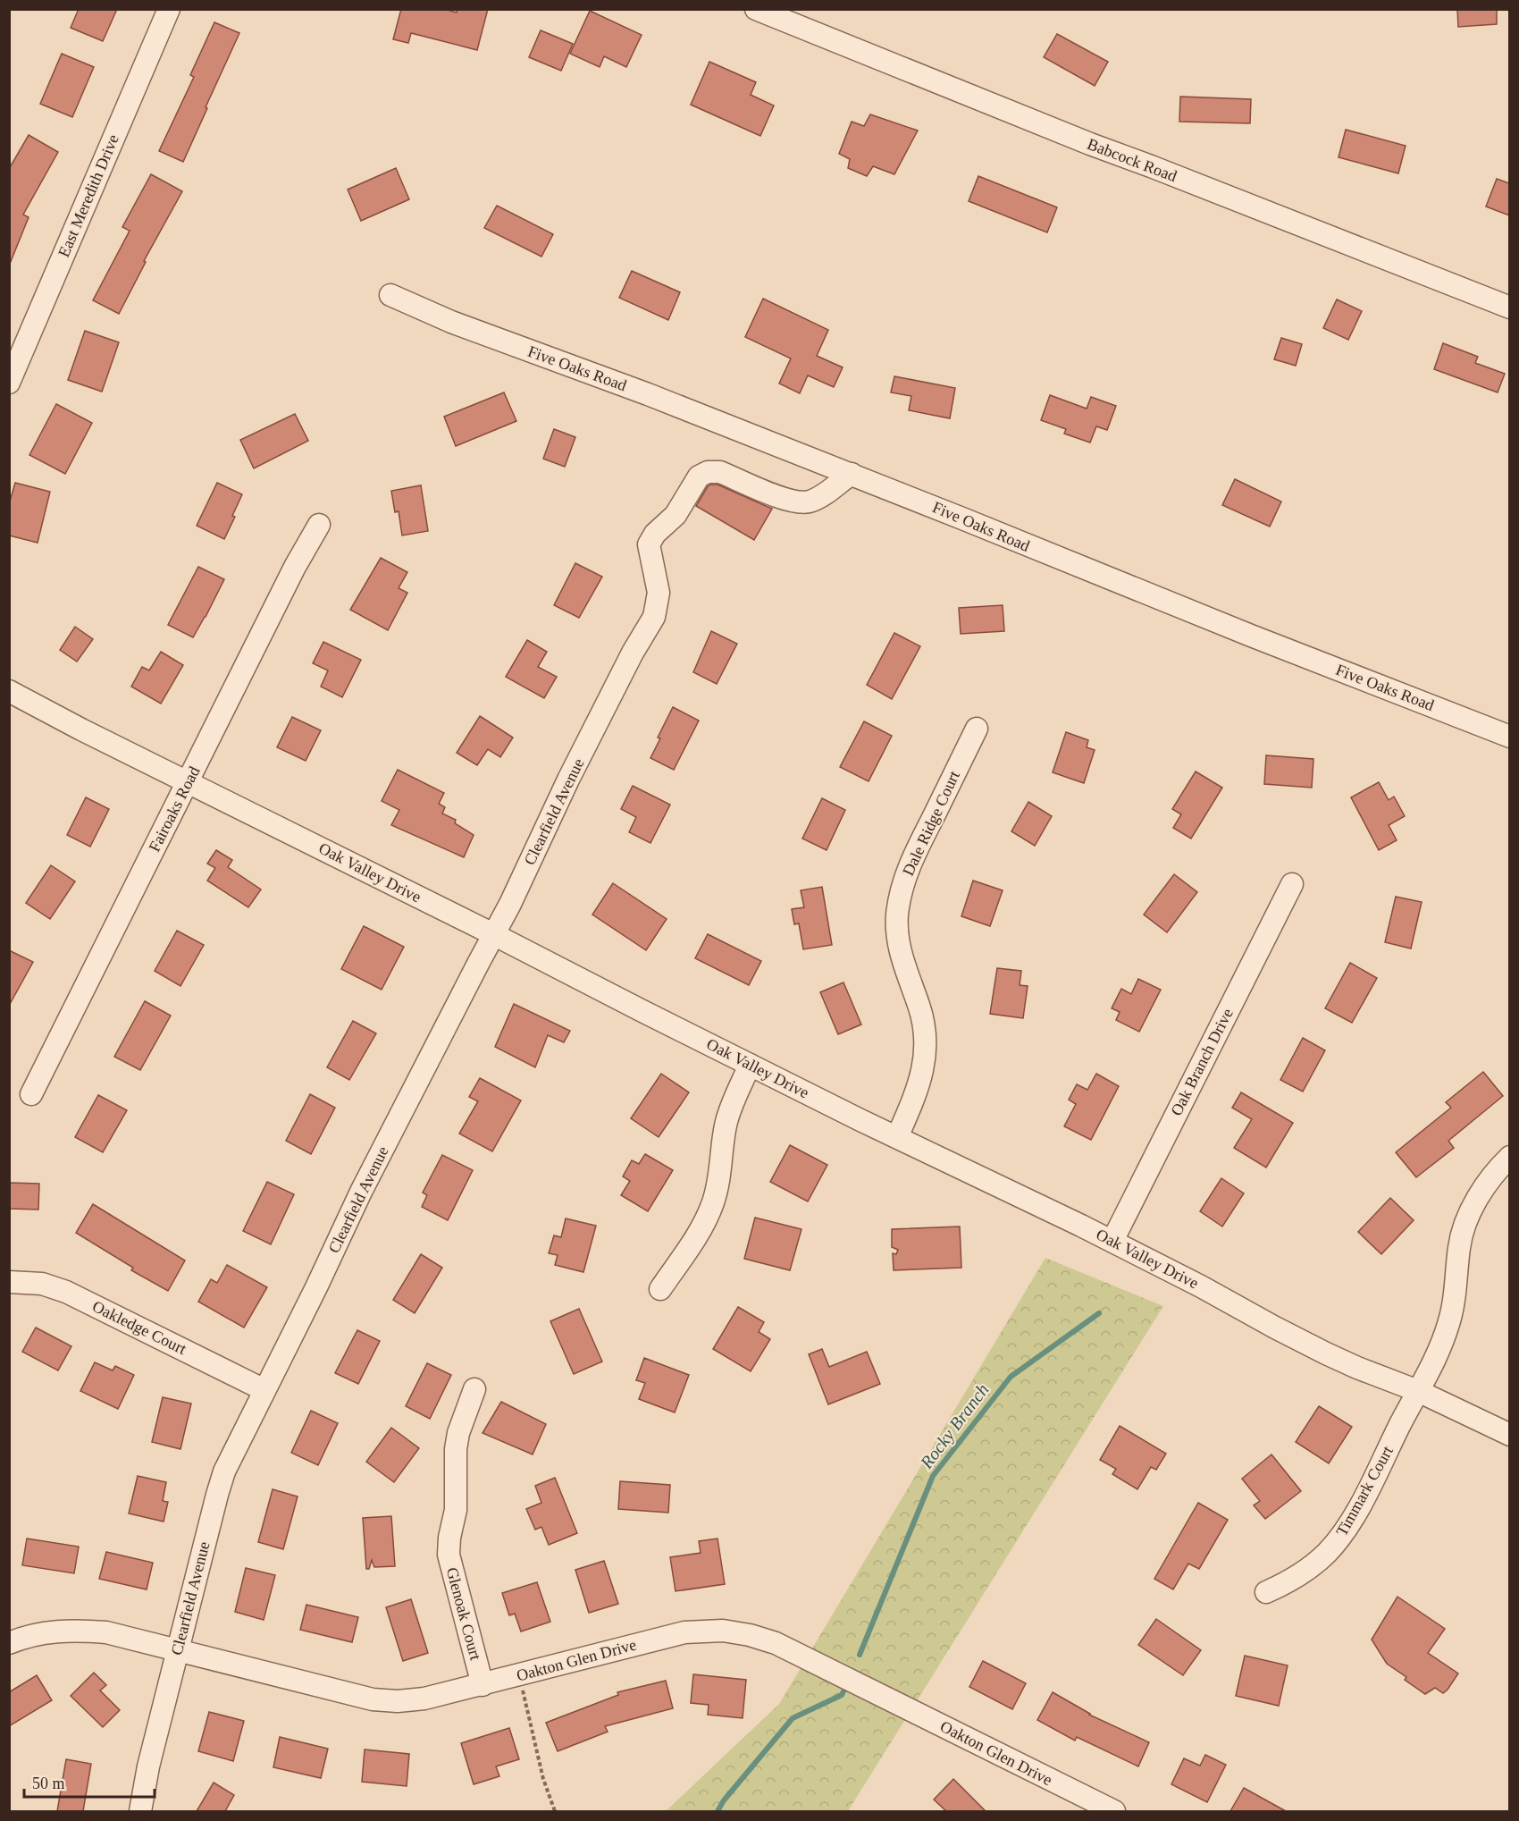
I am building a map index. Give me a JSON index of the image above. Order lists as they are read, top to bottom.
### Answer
{
  "streets": {
    "street": [
      "Babcock Road",
      "East Meredith Drive",
      "Five Oaks Road",
      "Fairoaks Road",
      "Clearfield Avenue",
      "Dale Ridge Court",
      "Oak Valley Drive",
      "Oak Branch Drive",
      "Oakledge Court",
      "Timmark Court",
      "Glenoak Court",
      "Oakton Glen Drive"
    ]
  },
  "crossings": [
    ["Five Oaks Road", "Clearfield Avenue"],
    ["Fairoaks Road", "Oak Valley Drive"],
    ["Clearfield Avenue", "Oak Valley Drive"],
    ["Clearfield Avenue", "Oakledge Court"],
    ["Clearfield Avenue", "Oakton Glen Drive"],
    ["Dale Ridge Court", "Oak Valley Drive"],
    ["Oak Valley Drive", "Oak Branch Drive"],
    ["Oak Valley Drive", "Timmark Court"],
    ["Glenoak Court", "Oakton Glen Drive"]
  ],
  "water": ["Rocky Branch"],
  "scale_bar": "50 m"
}
